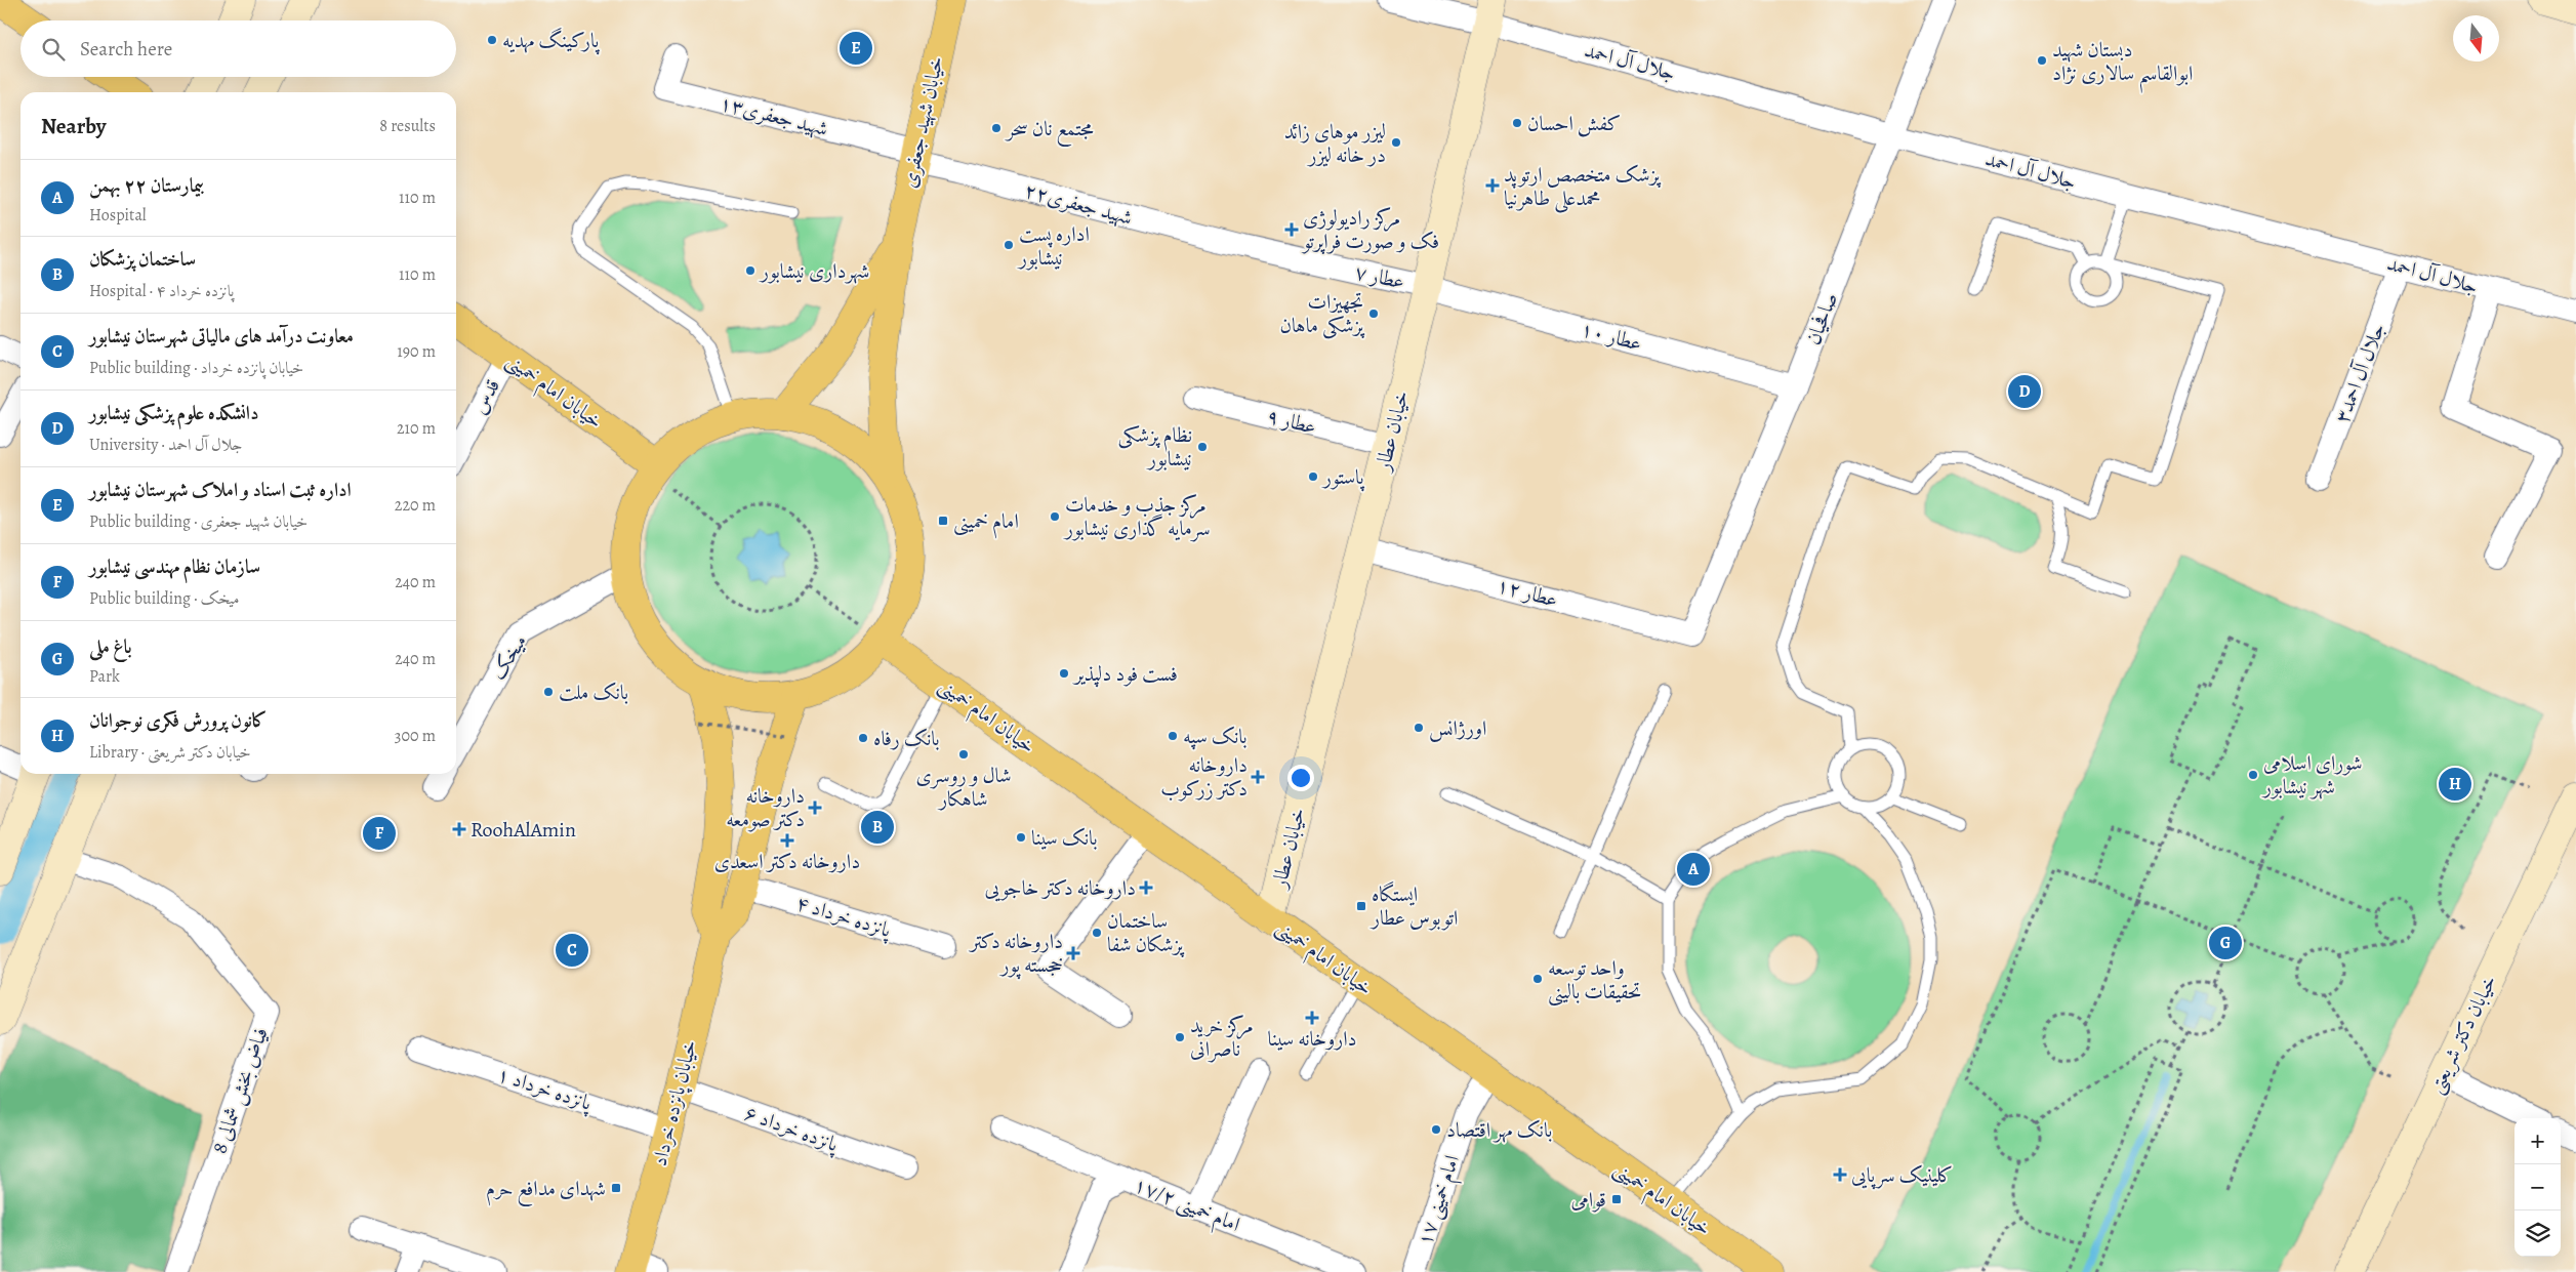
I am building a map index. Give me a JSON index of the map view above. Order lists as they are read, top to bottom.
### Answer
{
  "streets": {
    "main road": ["خیابان شهید جعفری", "خیابان امام خمینی", "خیابان پانزده خرداد"],
    "street": [
      "جلال آل احمد",
      "شهید جعفری۱۳",
      "شهید جعفری۲۲",
      "عطار ۷",
      "صافحیان",
      "عطار ۱۰",
      "جلال آل احمد۳",
      "قدس",
      "عطار ۹",
      "خیابان عطار",
      "عطار ۱۲",
      "میخک",
      "پانزده خرداد ۴",
      "خیابان دکتر شریعتی",
      "پانزده خرداد ۱",
      "فیاض بخش شمالی 8",
      "پانزده خرداد ۶",
      "امام خمینی ۱۷",
      "امام خمینی ۱۷/۲"
    ]
  },
  "crossings": [
    ["جلال آل احمد", "صافحیان"],
    ["جلال آل احمد", "جلال آل احمد۳"],
    ["جلال آل احمد", "خیابان عطار"],
    ["شهید جعفری۱۳", "خیابان شهید جعفری"],
    ["شهید جعفری۱۳", "شهید جعفری۲۲"],
    ["خیابان شهید جعفری", "شهید جعفری۲۲"],
    ["شهید جعفری۲۲", "عطار ۷"],
    ["عطار ۷", "عطار ۱۰"],
    ["عطار ۷", "خیابان عطار"],
    ["صافحیان", "عطار ۱۰"],
    ["صافحیان", "عطار ۱۲"],
    ["عطار ۱۰", "خیابان عطار"],
    ["خیابان امام خمینی", "قدس"],
    ["خیابان امام خمینی", "خیابان عطار"],
    ["خیابان امام خمینی", "امام خمینی ۱۷"],
    ["عطار ۹", "خیابان عطار"],
    ["خیابان عطار", "عطار ۱۲"],
    ["پانزده خرداد ۴", "خیابان پانزده خرداد"],
    ["پانزده خرداد ۱", "خیابان پانزده خرداد"],
    ["خیابان پانزده خرداد", "پانزده خرداد ۶"]
  ],
  "places": {
    "other": [
      "پارکینگ مهدیه",
      "دبستان شهید ابوالقاسم سالاری نژاد",
      "کفش احسان",
      "مجتمع نان سحر",
      "لیزر موهای زائد در خانه لیزر",
      "اداره پست نیشابور",
      "شهرداری نیشابور",
      "تجهیزات پزشکی ماهان",
      "نظام پزشکی نیشابور",
      "پاستور",
      "مرکز جذب و خدمات سرمایه گذاری نیشابور",
      "فست فود دلپذیر",
      "بانک ملت",
      "اورژانس",
      "بانک سپه",
      "بانک رفاه",
      "شال و روسری شاهکار",
      "شورای اسلامی شهر نیشابور",
      "بانک سینا",
      "ساختمان پزشکان شفا",
      "واحد توسعه تحقیقات بالینی",
      "مرکز خرید ناصرانی",
      "بانک مهر اقتصاد"
    ],
    "health": [
      "پزشک متخصص ارتوپد محمدعلی طاهرنیا",
      "مرکز رادیولوژی فک و صورت فراپرتو",
      "داروخانه دکتر زرکوب",
      "داروخانه دکتر صومعه",
      "RoohAlAmin",
      "داروخانه دکتر اسعدی",
      "داروخانه دکتر خاجویی",
      "داروخانه دکتر خجسته پور",
      "داروخانه سینا",
      "کلینیک سرپایی"
    ],
    "transit": [
      "امام خمینی",
      "ایستگاه اتوبوس عطار",
      "شهدای مدافع حرم",
      "قوامی"
    ]
  },
  "north": "bottom",
  "page": {
    "search": "Search here",
    "pins": [
      "E",
      "D",
      "H",
      "B",
      "F",
      "A",
      "G",
      "C"
    ],
    "heading": ["Nearby", "8 results"],
    "list": [
      {
        "mark": "A",
        "name": "بیمارستان ۲۲ بهمن",
        "note": "Hospital",
        "value": "110 m"
      },
      {
        "mark": "B",
        "name": "ساختمان پزشکان",
        "note": "Hospital · پانزده خرداد ۴",
        "value": "110 m"
      },
      {
        "mark": "C",
        "name": "معاونت درآمد های مالیاتی شهرستان نیشابور",
        "note": "Public building · خیابان پانزده خرداد",
        "value": "190 m"
      },
      {
        "mark": "D",
        "name": "دانشکده علوم پزشکی نیشابور",
        "note": "University · جلال آل احمد",
        "value": "210 m"
      },
      {
        "mark": "E",
        "name": "اداره ثبت اسناد و املاک شهرستان نیشابور",
        "note": "Public building · خیابان شهید جعفری",
        "value": "220 m"
      },
      {
        "mark": "F",
        "name": "سازمان نظام مهندسی نیشابور",
        "note": "Public building · میخک",
        "value": "240 m"
      },
      {
        "mark": "G",
        "name": "باغ ملی",
        "note": "Park",
        "value": "240 m"
      },
      {
        "mark": "H",
        "name": "کانون پرورش فکری نوجوانان",
        "note": "Library · خیابان دکتر شریعتی",
        "value": "300 m"
      }
    ],
    "map_buttons": ["+", "−"]
  }
}
